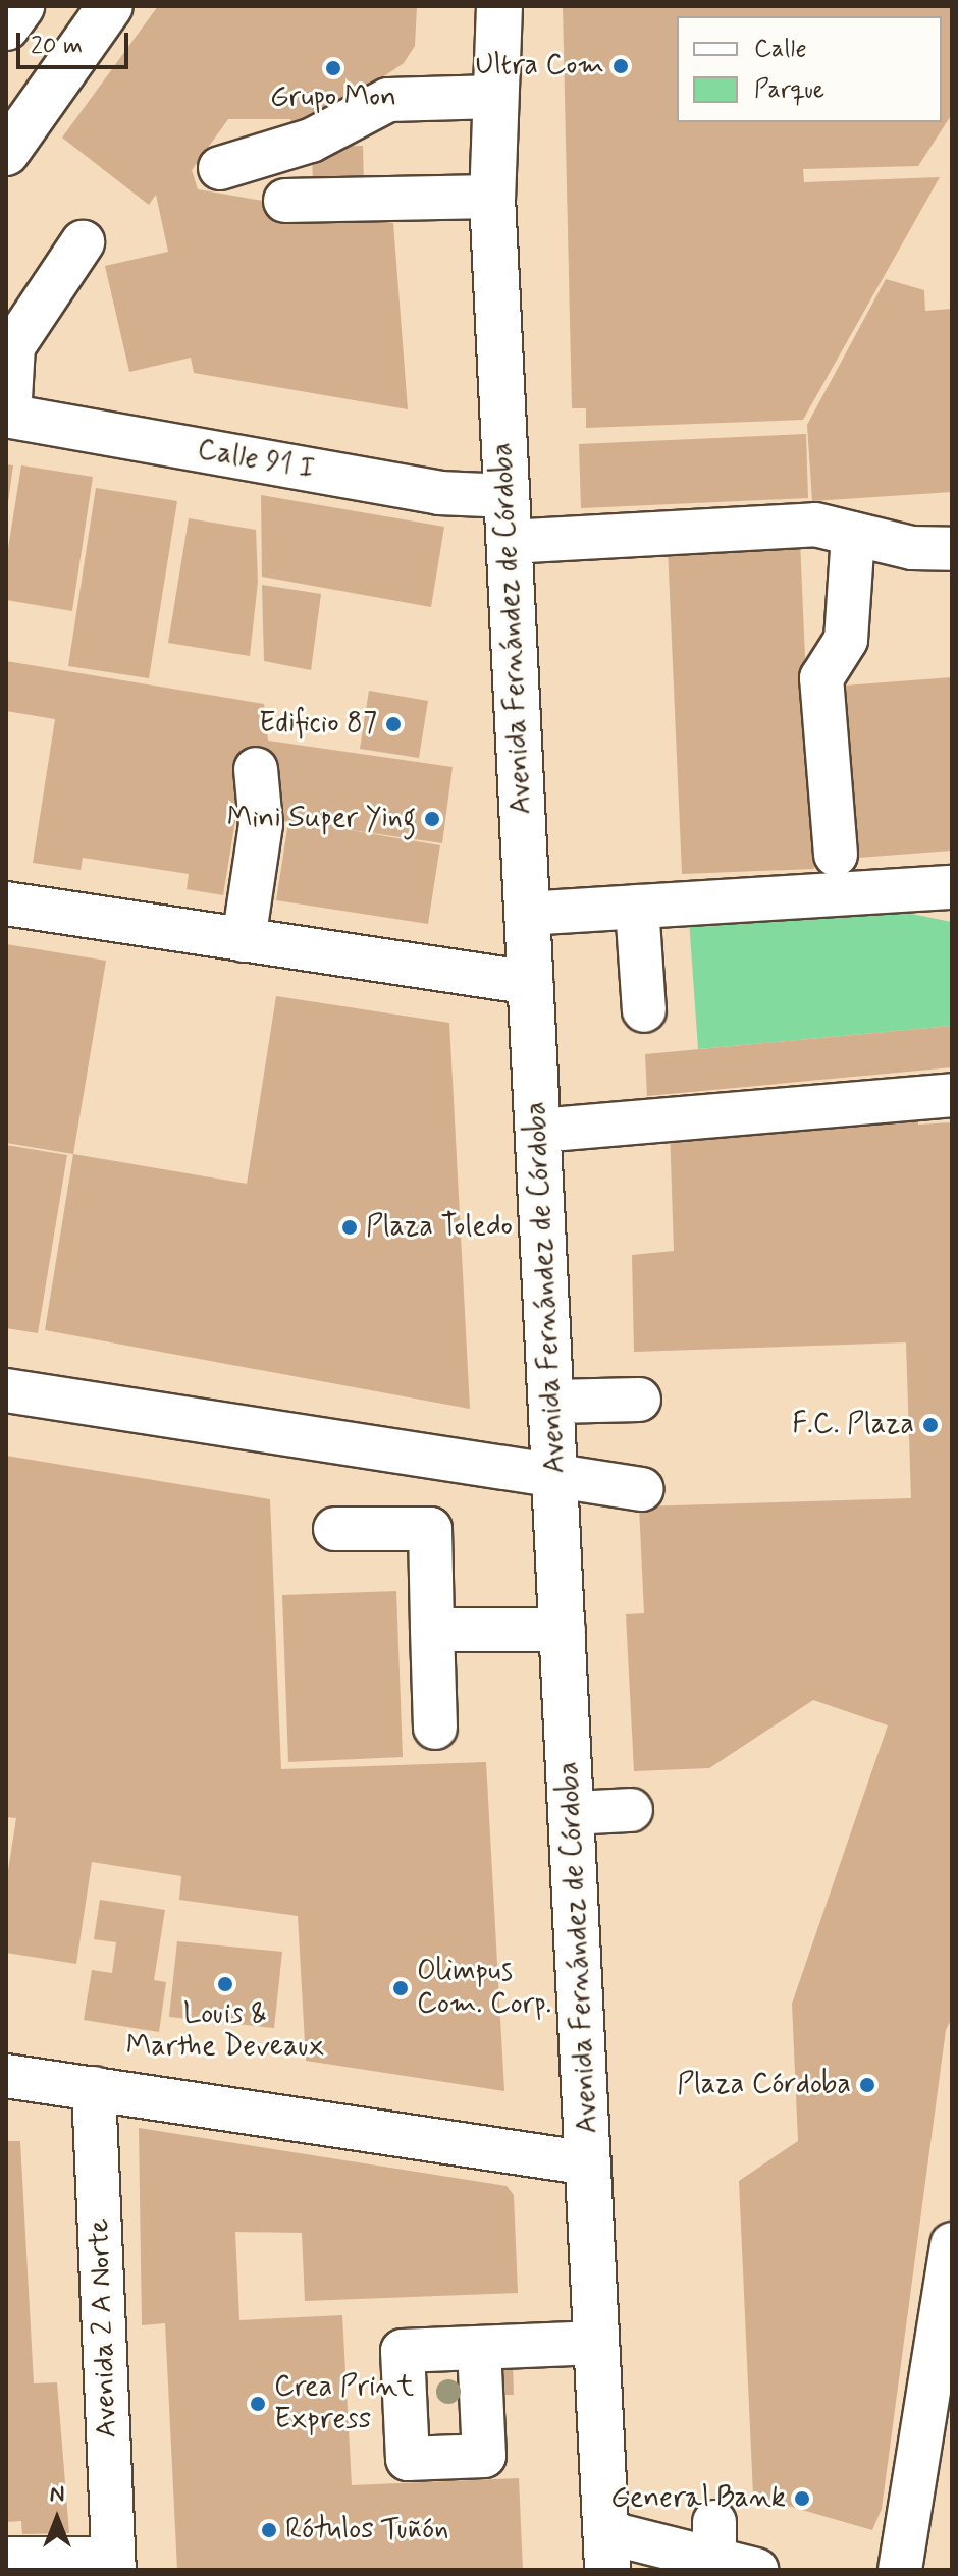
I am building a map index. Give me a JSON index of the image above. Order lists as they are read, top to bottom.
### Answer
{
  "streets": {
    "main road": ["Avenida Fernández de Córdoba"],
    "street": ["Calle 91 I", "Avenida 2 A Norte"]
  },
  "crossings": [
    ["Calle 91 I", "Avenida Fernández de Córdoba"]
  ],
  "places": [
    "Ultra Com",
    "Grupo Mon",
    "Edificio 87",
    "Mini Super Ying",
    "Plaza Toledo",
    "F.C. Plaza",
    "Louis & Marthe Deveaux",
    "Olimpus Com. Corp.",
    "Plaza Córdoba",
    "Crea Print Express",
    "General Bank",
    "Rótulos Tuñón"
  ],
  "legend": ["Calle", "Parque"],
  "scale_bar": "20 m",
  "north": "top"
}
